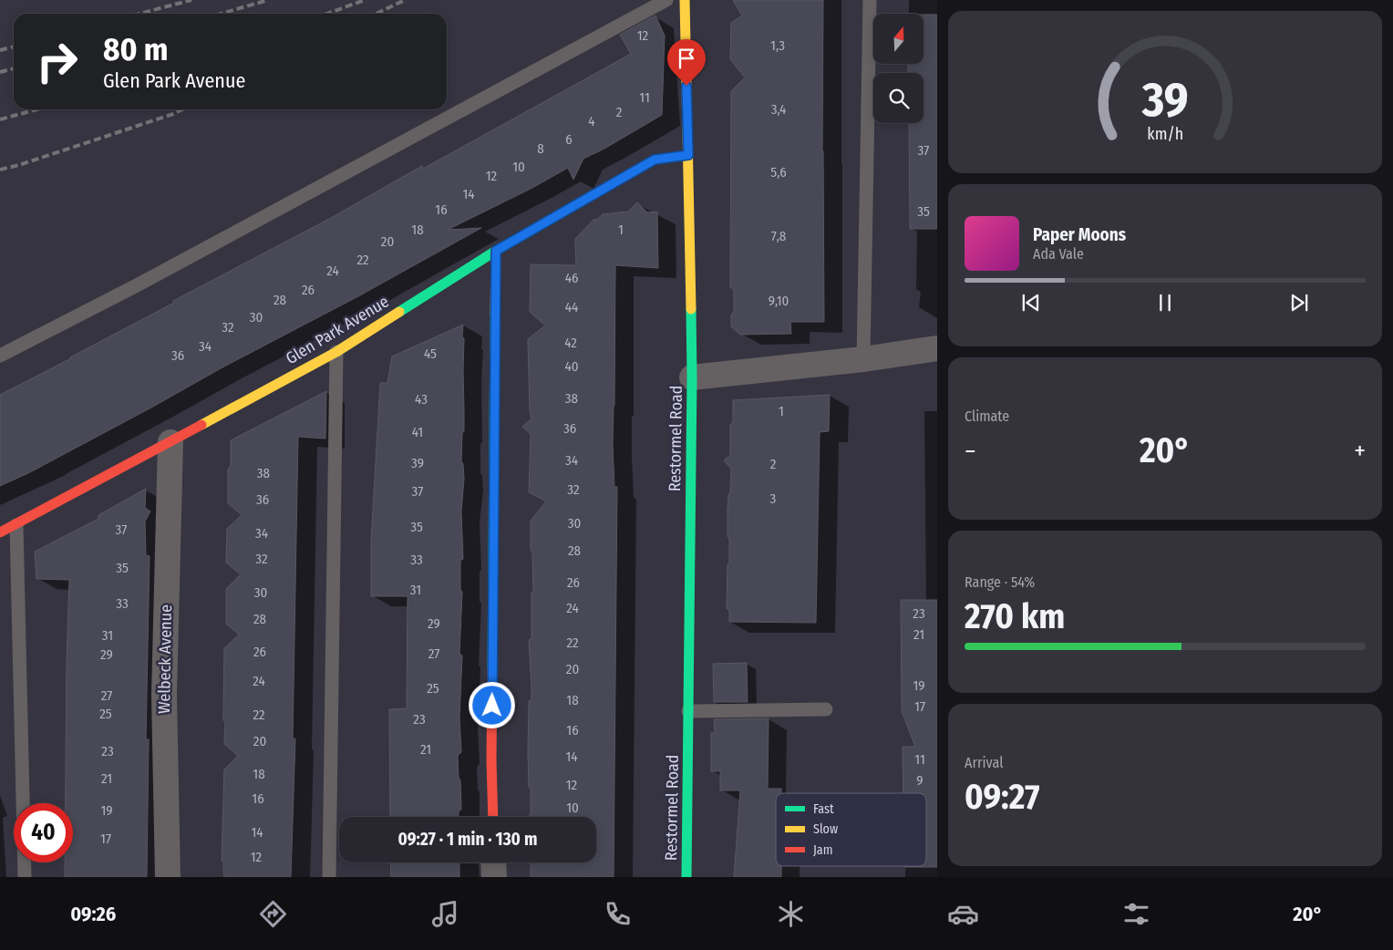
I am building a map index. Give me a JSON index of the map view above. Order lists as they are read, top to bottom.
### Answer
{
  "streets": {
    "street": ["Glen Park Avenue", "Restormel Road", "Welbeck Avenue"]
  },
  "crossings": [
    ["Glen Park Avenue", "Restormel Road"],
    ["Glen Park Avenue", "Welbeck Avenue"]
  ],
  "house_numbers": [
    "12",
    "1,3",
    "11",
    "3,4",
    "2",
    "4",
    "6",
    "8",
    "37",
    "10",
    "5,6",
    "12",
    "14",
    "16",
    "35",
    "18",
    "1",
    "7,8",
    "20",
    "22",
    "24",
    "46",
    "26",
    "28",
    "9,10",
    "44",
    "30",
    "32",
    "42",
    "34",
    "45",
    "36",
    "40",
    "38",
    "43",
    "1",
    "36",
    "41",
    "34",
    "39",
    "2",
    "38",
    "32",
    "37",
    "3",
    "36",
    "30",
    "35",
    "37",
    "34",
    "28",
    "32",
    "33",
    "35",
    "26",
    "31",
    "30",
    "33",
    "24",
    "23",
    "28",
    "29",
    "21",
    "31",
    "22",
    "26",
    "27",
    "29",
    "20",
    "24",
    "19",
    "25",
    "27",
    "18",
    "17",
    "25",
    "22",
    "23",
    "16",
    "20",
    "21",
    "23",
    "14",
    "11",
    "18",
    "21",
    "9",
    "12",
    "16",
    "10",
    "19",
    "14",
    "17",
    "12"
  ],
  "legend": ["Fast", "Slow", "Jam"],
  "north": "top",
  "page": {
    "turn": ["80 m", "Glen Park Avenue"],
    "song": ["Paper Moons", "Ada Vale"],
    "tile": [
      "Climate",
      ["Range · 54%", "270 km"],
      ["Arrival", "09:27"]
    ],
    "heat": ["−", "20°", "+"],
    "limit": "40",
    "trip": "09:27 · 1 min · 130 m",
    "tabs": ["09:26", "20°"],
    "gauge": ["39", "km/h"]
  }
}
